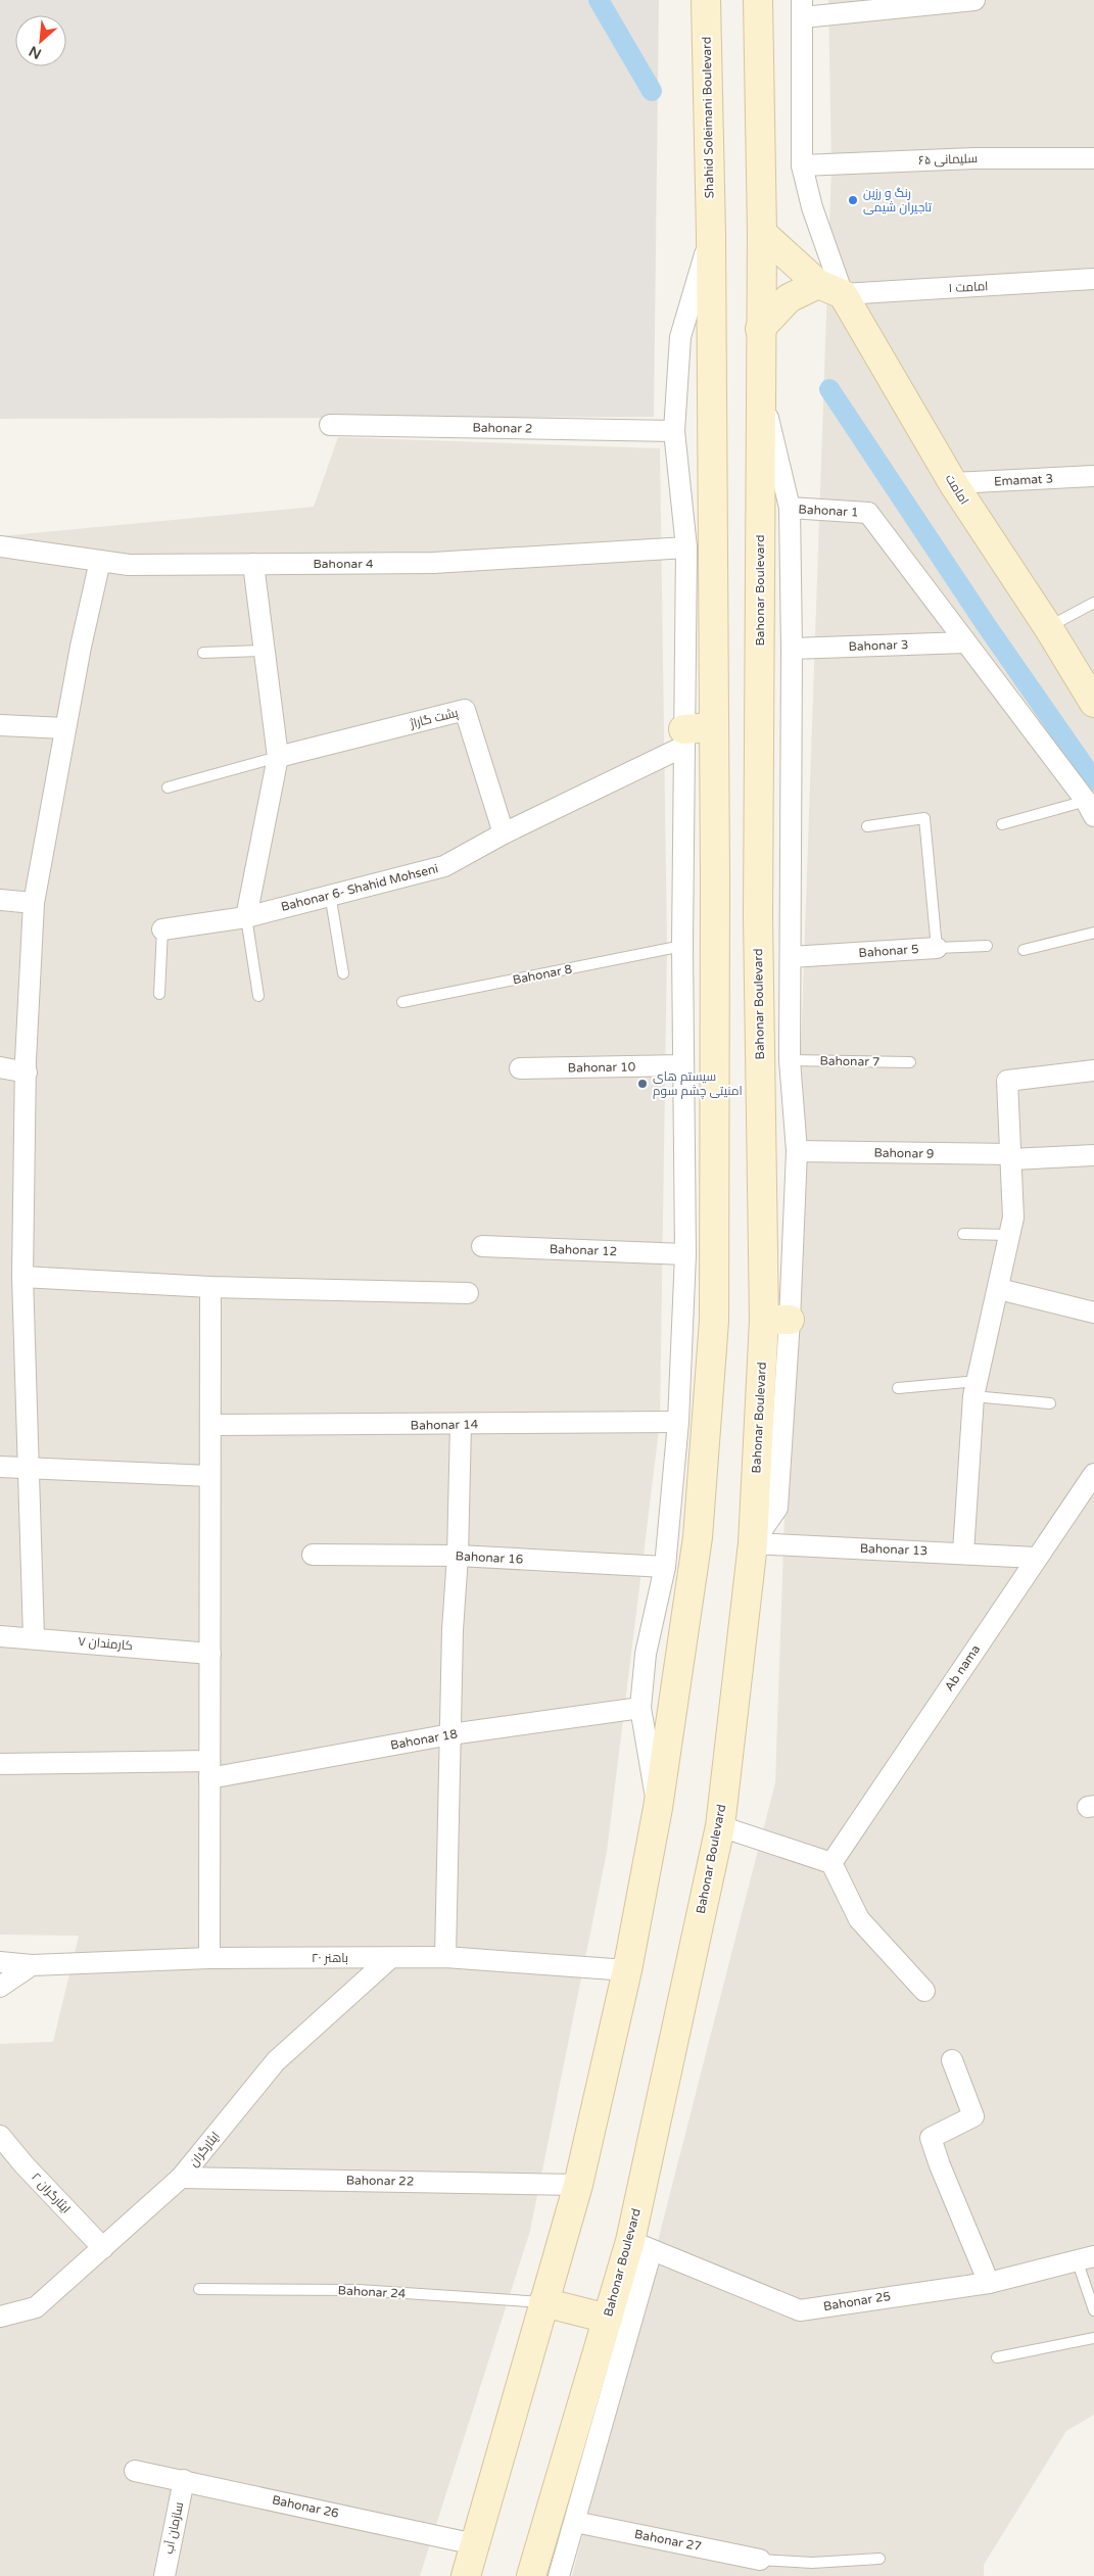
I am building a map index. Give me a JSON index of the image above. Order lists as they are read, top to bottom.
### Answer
{
  "streets": {
    "main road": ["Shahid Soleimani Boulevard", "امامت", "Bahonar Boulevard"],
    "street": [
      "سلیمانی ۶۵",
      "امامت ۱",
      "Bahonar 2",
      "Emamat 3",
      "Bahonar 1",
      "Bahonar 4",
      "Bahonar 3",
      "پشت گاراژ",
      "Bahonar 6- Shahid Mohseni",
      "Bahonar 5",
      "Bahonar 10",
      "Bahonar 9",
      "Bahonar 12",
      "Bahonar 14",
      "Bahonar 13",
      "Bahonar 16",
      "کارمندان ۷",
      "Ab nama",
      "Bahonar 18",
      "باهنر ۲۰",
      "ایثارگران",
      "Bahonar 22",
      "ایثارگران ۲",
      "Bahonar 25",
      "Bahonar 26",
      "سازمان آب",
      "Bahonar 27"
    ],
    "lane": ["Bahonar 8", "Bahonar 7", "Bahonar 24"]
  },
  "crossings": [
    ["امامت ۱", "امامت"],
    ["Emamat 3", "امامت"],
    ["امامت", "Bahonar Boulevard"],
    ["Bahonar 1", "Bahonar 3"],
    ["Bahonar Boulevard", "Bahonar 13"],
    ["Bahonar Boulevard", "Bahonar 25"],
    ["پشت گاراژ", "Bahonar 6- Shahid Mohseni"],
    ["Bahonar 13", "Ab nama"],
    ["باهنر ۲۰", "ایثارگران"],
    ["ایثارگران", "Bahonar 22"],
    ["ایثارگران", "ایثارگران ۲"],
    ["Bahonar 26", "سازمان آب"]
  ],
  "places": ["رنگ و رزین تاجیران شیمی", "سیستم های امنیتی چشم سوم"],
  "north": "bottom left"
}
